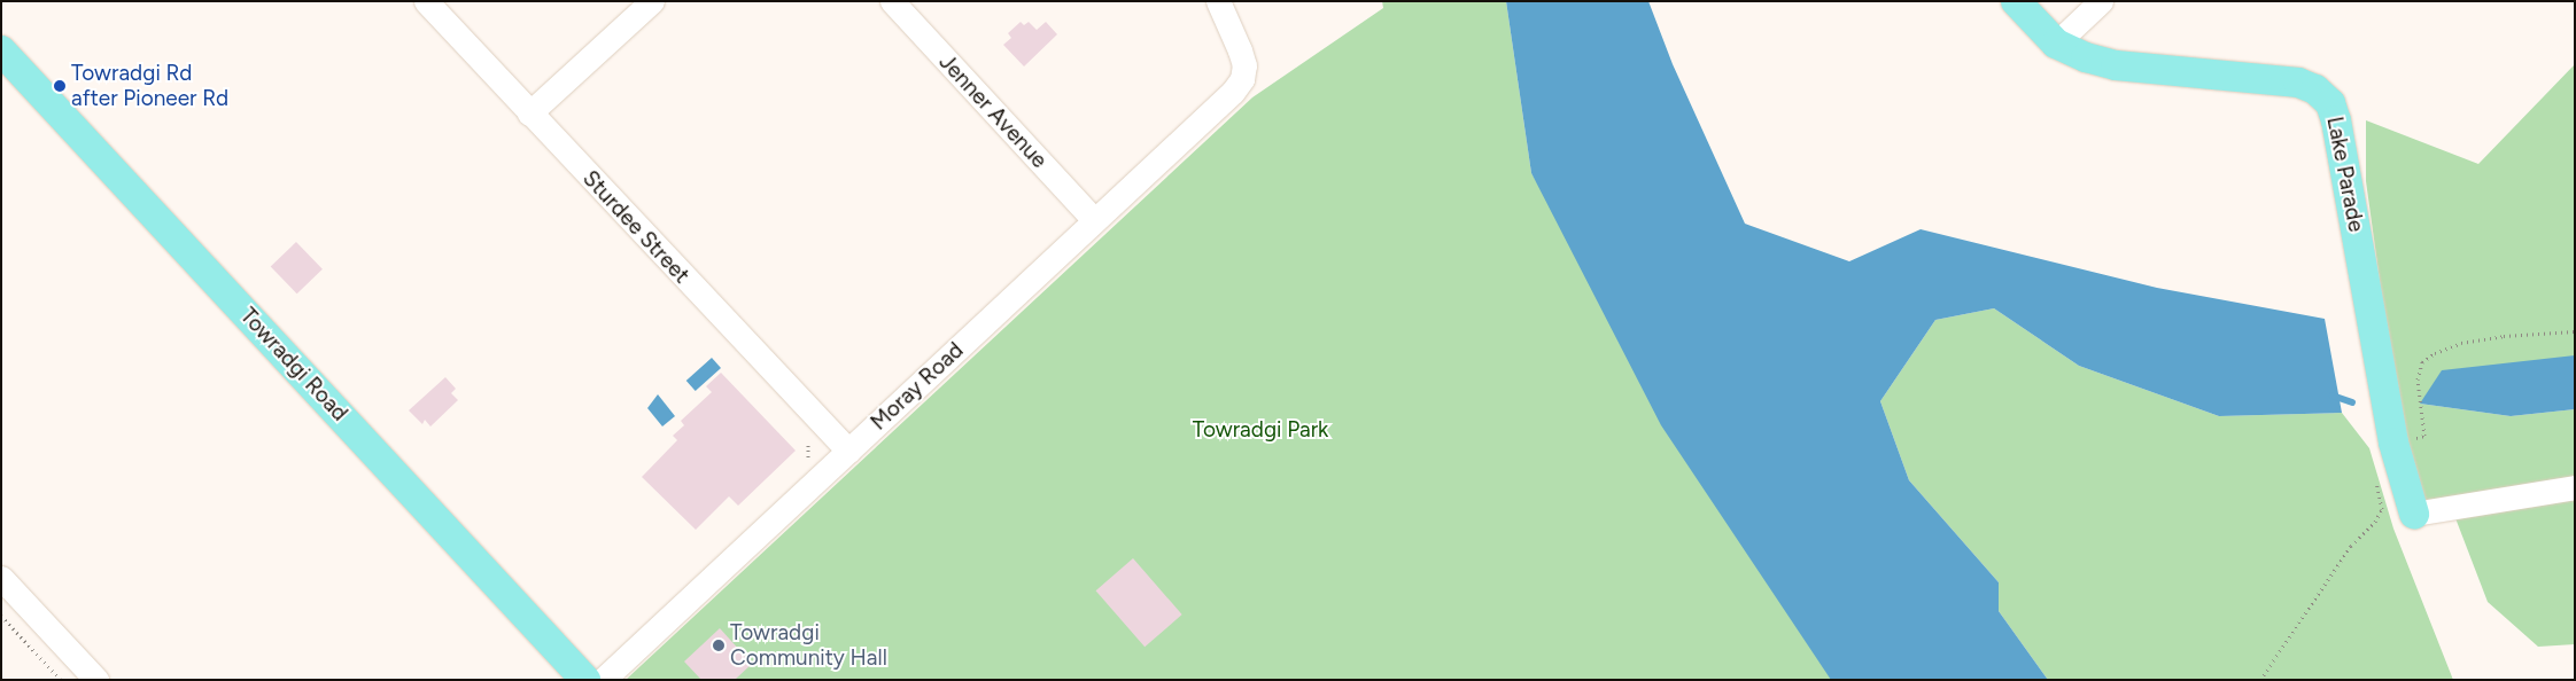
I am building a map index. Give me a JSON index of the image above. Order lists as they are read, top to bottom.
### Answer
{
  "streets": {
    "main road": ["Lake Parade", "Towradgi Road"],
    "street": ["Jenner Avenue", "Sturdee Street", "Moray Road"]
  },
  "crossings": [
    ["Jenner Avenue", "Moray Road"],
    ["Sturdee Street", "Moray Road"]
  ],
  "parks": ["Towradgi Park"],
  "places": ["Towradgi Rd after Pioneer Rd", "Towradgi Community Hall"]
}
